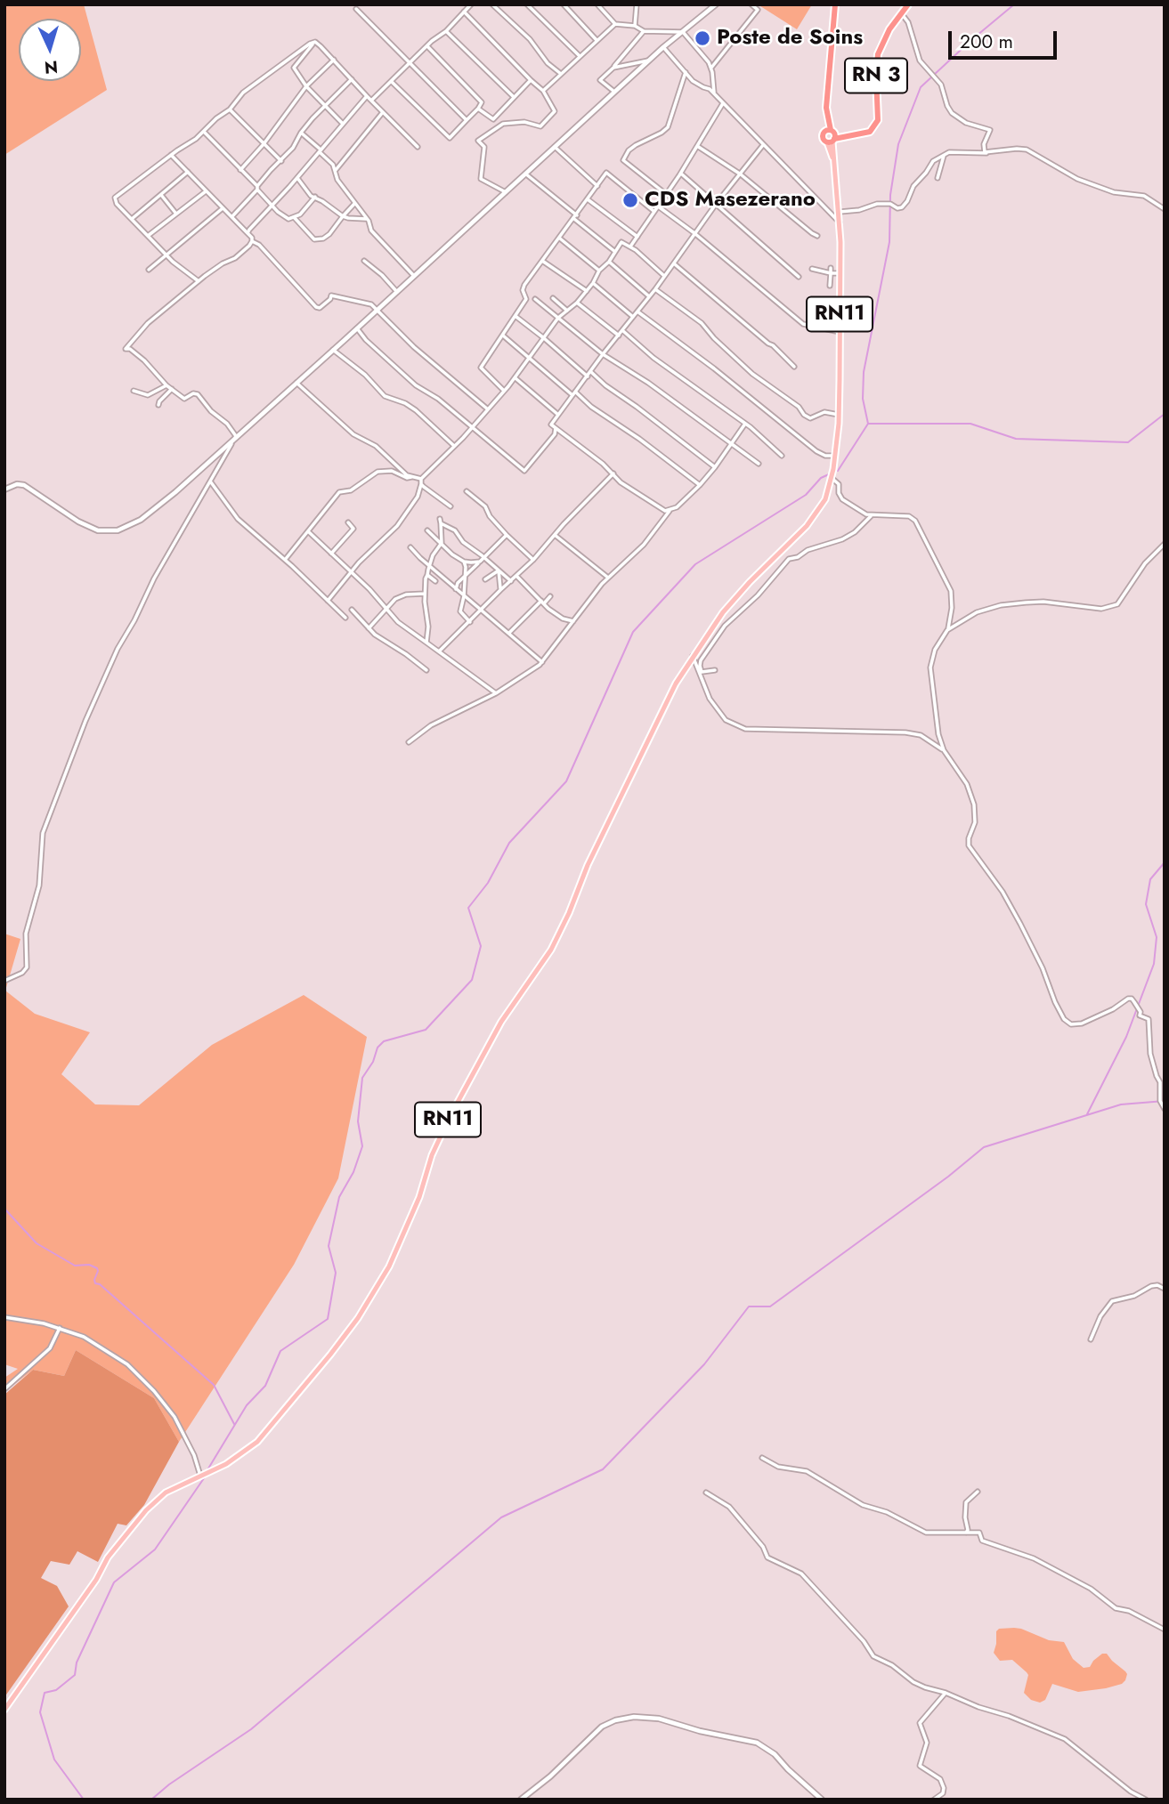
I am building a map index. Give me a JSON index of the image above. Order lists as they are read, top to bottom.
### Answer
{
  "streets": {
    "highway": ["RN 3"],
    "main road": ["RN11"]
  },
  "crossings": [
    ["RN 3", "RN11"]
  ],
  "places": ["Poste de Soins", "CDS Masezerano"],
  "scale_bar": "200 m",
  "north": "bottom"
}
